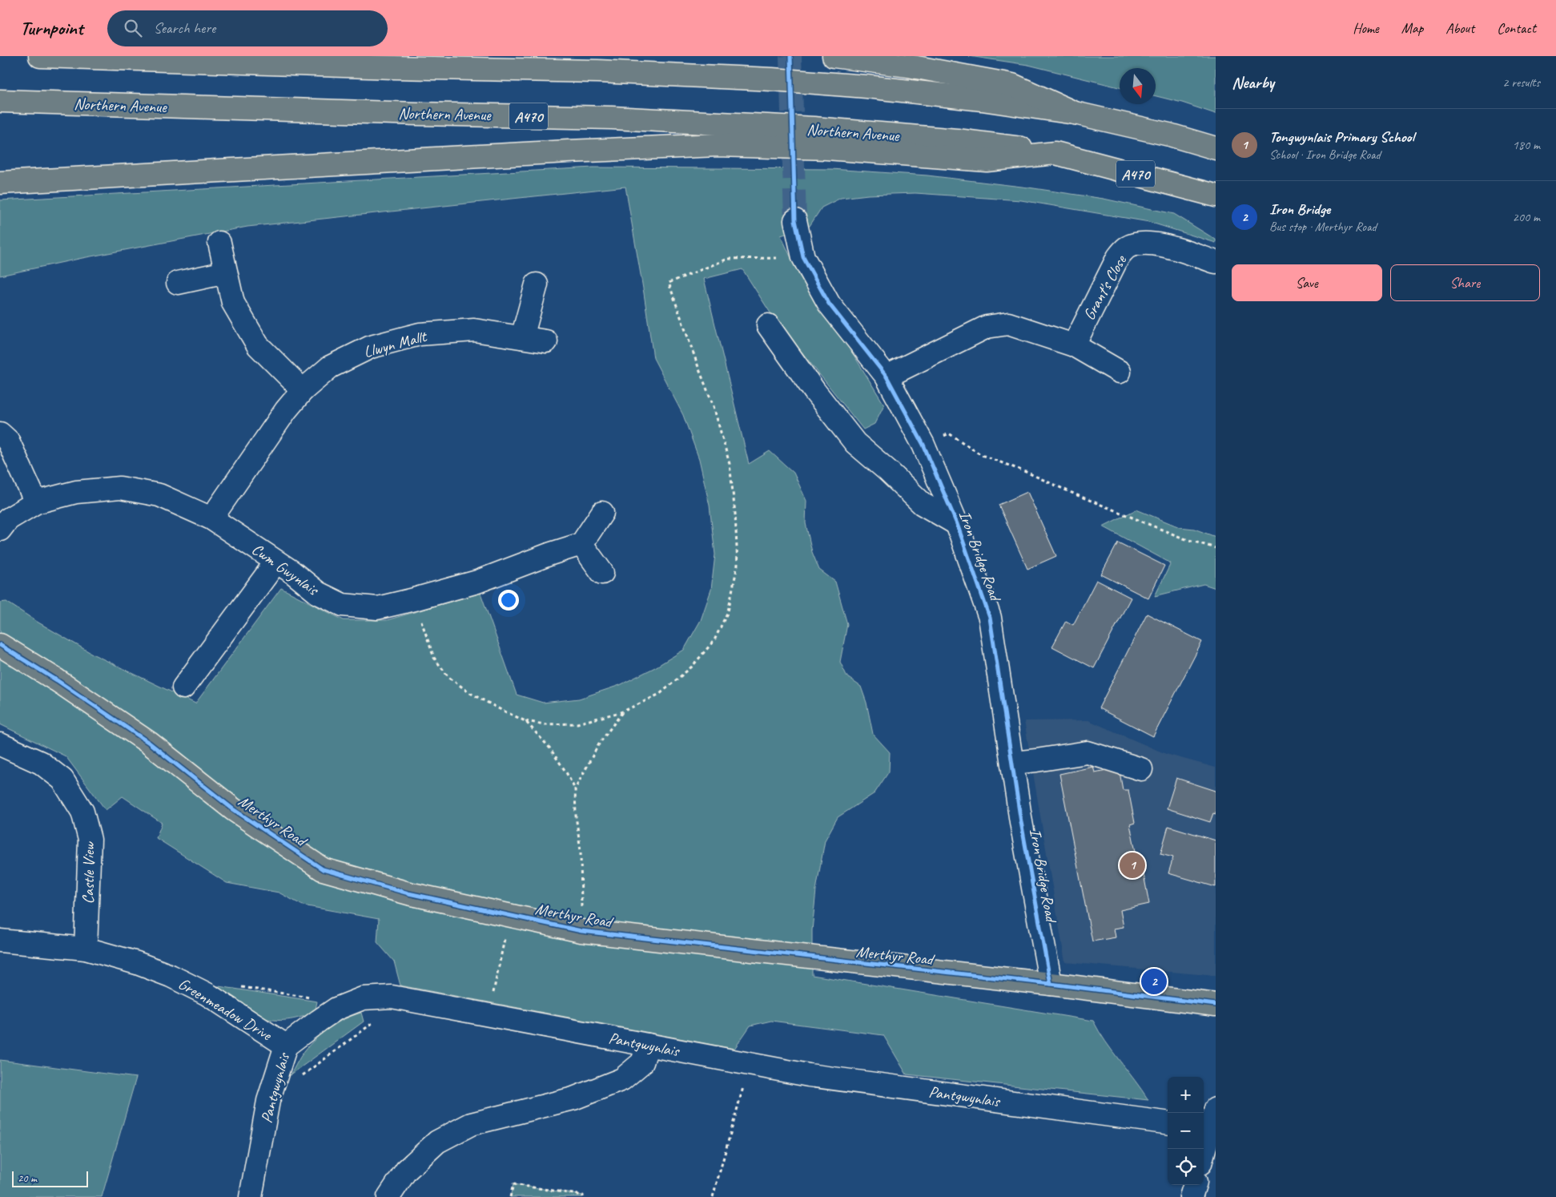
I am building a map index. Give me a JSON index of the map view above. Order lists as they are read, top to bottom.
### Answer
{
  "streets": {
    "main road": ["Northern Avenue", "A470", "Merthyr Road"],
    "street": [
      "Grant's Close",
      "Llwyn Mallt",
      "Iron Bridge Road",
      "Cwm Gwynlais",
      "Castle View",
      "Greenmeadow Drive",
      "Pantgwynlais"
    ]
  },
  "crossings": [
    ["Northern Avenue", "A470"],
    ["Llwyn Mallt", "Cwm Gwynlais"],
    ["Iron Bridge Road", "Merthyr Road"],
    ["Castle View", "Greenmeadow Drive"],
    ["Greenmeadow Drive", "Pantgwynlais"]
  ],
  "scale_bar": "20 m",
  "north": "bottom",
  "page": {
    "header": "Turnpoint",
    "search": "Search here",
    "nav": [
      "Home",
      "Map",
      "About",
      "Contact"
    ],
    "heading": ["Nearby", "2 results"],
    "list": [
      {
        "mark": "1",
        "name": "Tongwynlais Primary School",
        "note": "School · Iron Bridge Road",
        "value": "180 m"
      },
      {
        "mark": "2",
        "name": "Iron Bridge",
        "note": "Bus stop · Merthyr Road",
        "value": "200 m"
      }
    ],
    "buttons": ["Save", "Share"],
    "pins": ["1", "2"],
    "map_buttons": ["+", "−"],
    "scale": "20 m"
  }
}
